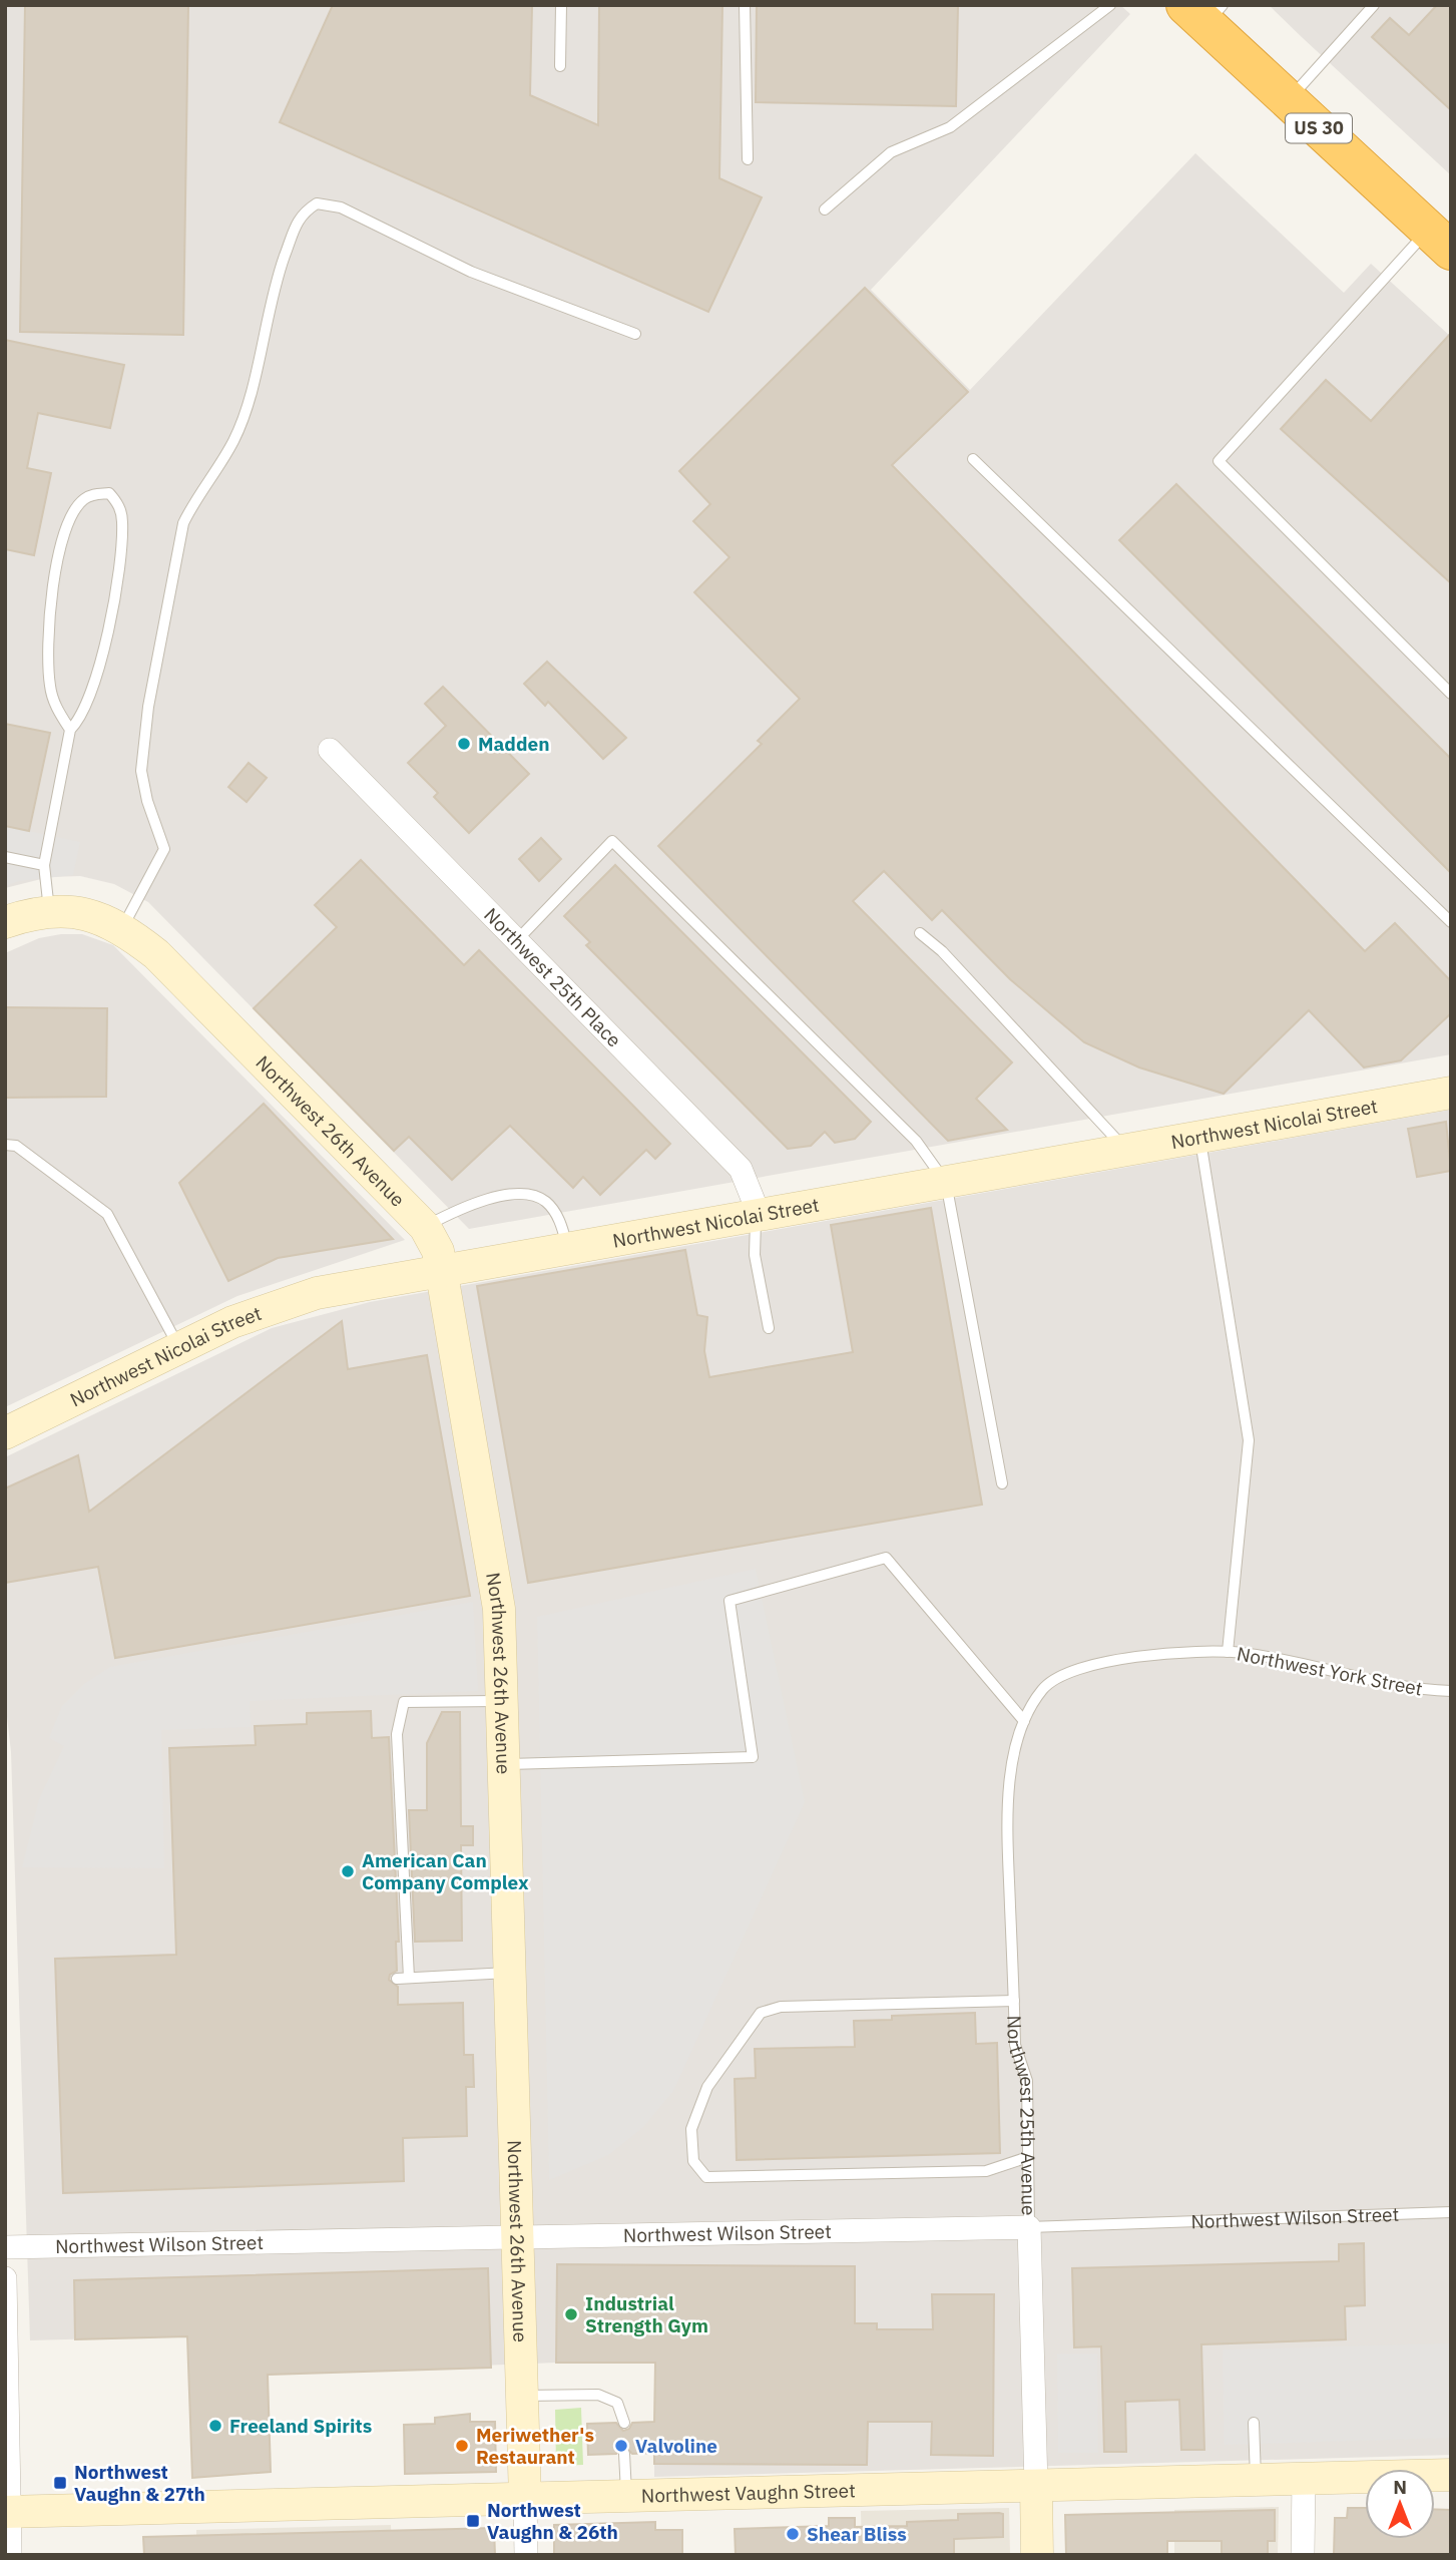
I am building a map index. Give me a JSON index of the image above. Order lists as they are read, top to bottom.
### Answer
{
  "streets": {
    "highway": ["US 30"],
    "street": [
      "Northwest 25th Place",
      "Northwest Nicolai Street",
      "Northwest 26th Avenue",
      "Northwest 25th Avenue",
      "Northwest Wilson Street",
      "Northwest Vaughn Street"
    ],
    "lane": ["Northwest York Street"]
  },
  "crossings": [
    ["Northwest 25th Place", "Northwest Nicolai Street"],
    ["Northwest Nicolai Street", "Northwest 26th Avenue"],
    ["Northwest 26th Avenue", "Northwest Wilson Street"],
    ["Northwest 26th Avenue", "Northwest Vaughn Street"],
    ["Northwest York Street", "Northwest 25th Avenue"],
    ["Northwest 25th Avenue", "Northwest Wilson Street"],
    ["Northwest 25th Avenue", "Northwest Vaughn Street"]
  ],
  "places": {
    "other": [
      "Madden",
      "American Can Company Complex",
      "Industrial Strength Gym",
      "Freeland Spirits",
      "Meriwether's Restaurant",
      "Valvoline",
      "Shear Bliss"
    ],
    "transit": ["Northwest Vaughn & 27th", "Northwest Vaughn & 26th"]
  },
  "north": "top"
}
